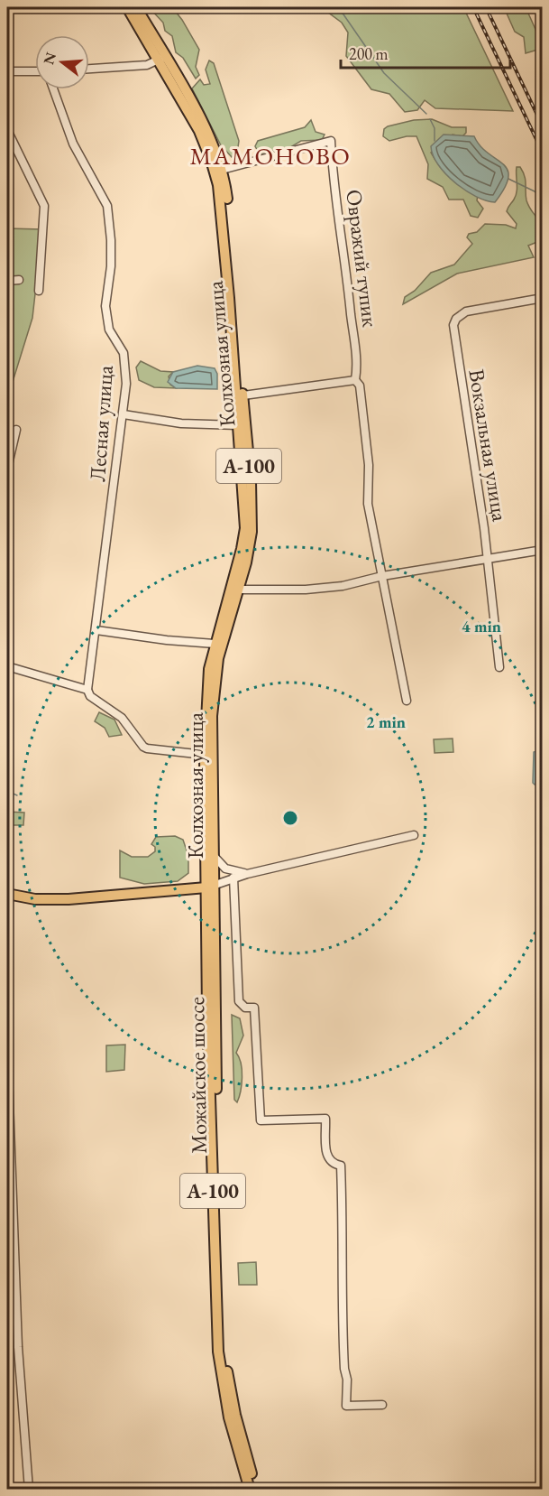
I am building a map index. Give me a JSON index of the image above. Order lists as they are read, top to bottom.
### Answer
{
  "streets": {
    "main road": ["Колхозная улица", "А-100", "Можайское шоссе"],
    "street": ["Овражий тупик", "Лесная улица", "Вокзальная улица"]
  },
  "crossings": [
    ["Овражий тупик", "Колхозная улица"],
    ["Колхозная улица", "Можайское шоссе"]
  ],
  "districts": ["МАМОНОВО"],
  "scale_bar": "200 m",
  "north": "left",
  "rings": ["4 min", "2 min"]
}
